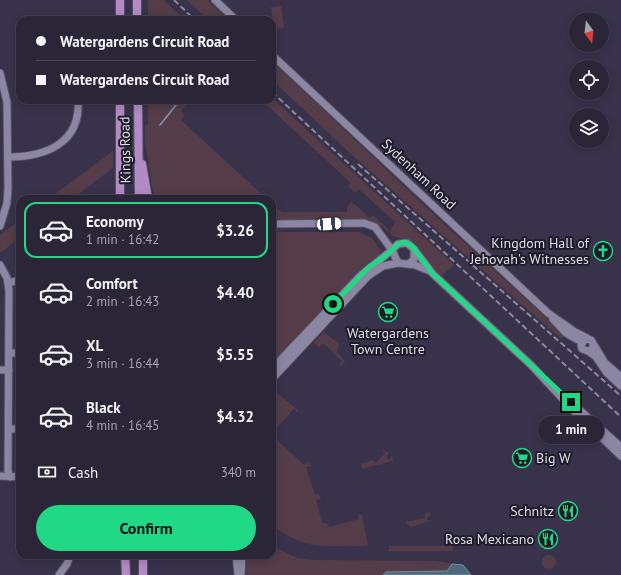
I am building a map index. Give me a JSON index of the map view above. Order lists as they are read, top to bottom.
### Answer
{
  "streets": {
    "main road": ["Kings Road"],
    "street": ["Sydenham Road"]
  },
  "places": {
    "church": ["Kingdom Hall of Jehovah's Witnesses"],
    "supermarket": ["Watergardens Town Centre", "Big W"],
    "restaurant": ["Schnitz", "Rosa Mexicano"]
  },
  "north": "bottom",
  "page": {
    "banner": ["Watergardens Circuit Road", "Watergardens Circuit Road"],
    "list": [
      {
        "name": "Economy",
        "note": "1 min · 16:42",
        "value": "$3.26"
      },
      {
        "name": "Comfort",
        "note": "2 min · 16:43",
        "value": "$4.40"
      },
      {
        "name": "XL",
        "note": "3 min · 16:44",
        "value": "$5.55"
      },
      {
        "name": "Black",
        "note": "4 min · 16:45",
        "value": "$4.32"
      }
    ],
    "bubble": "1 min",
    "pay": ["Cash", "340 m"],
    "buttons": "Confirm"
  }
}
